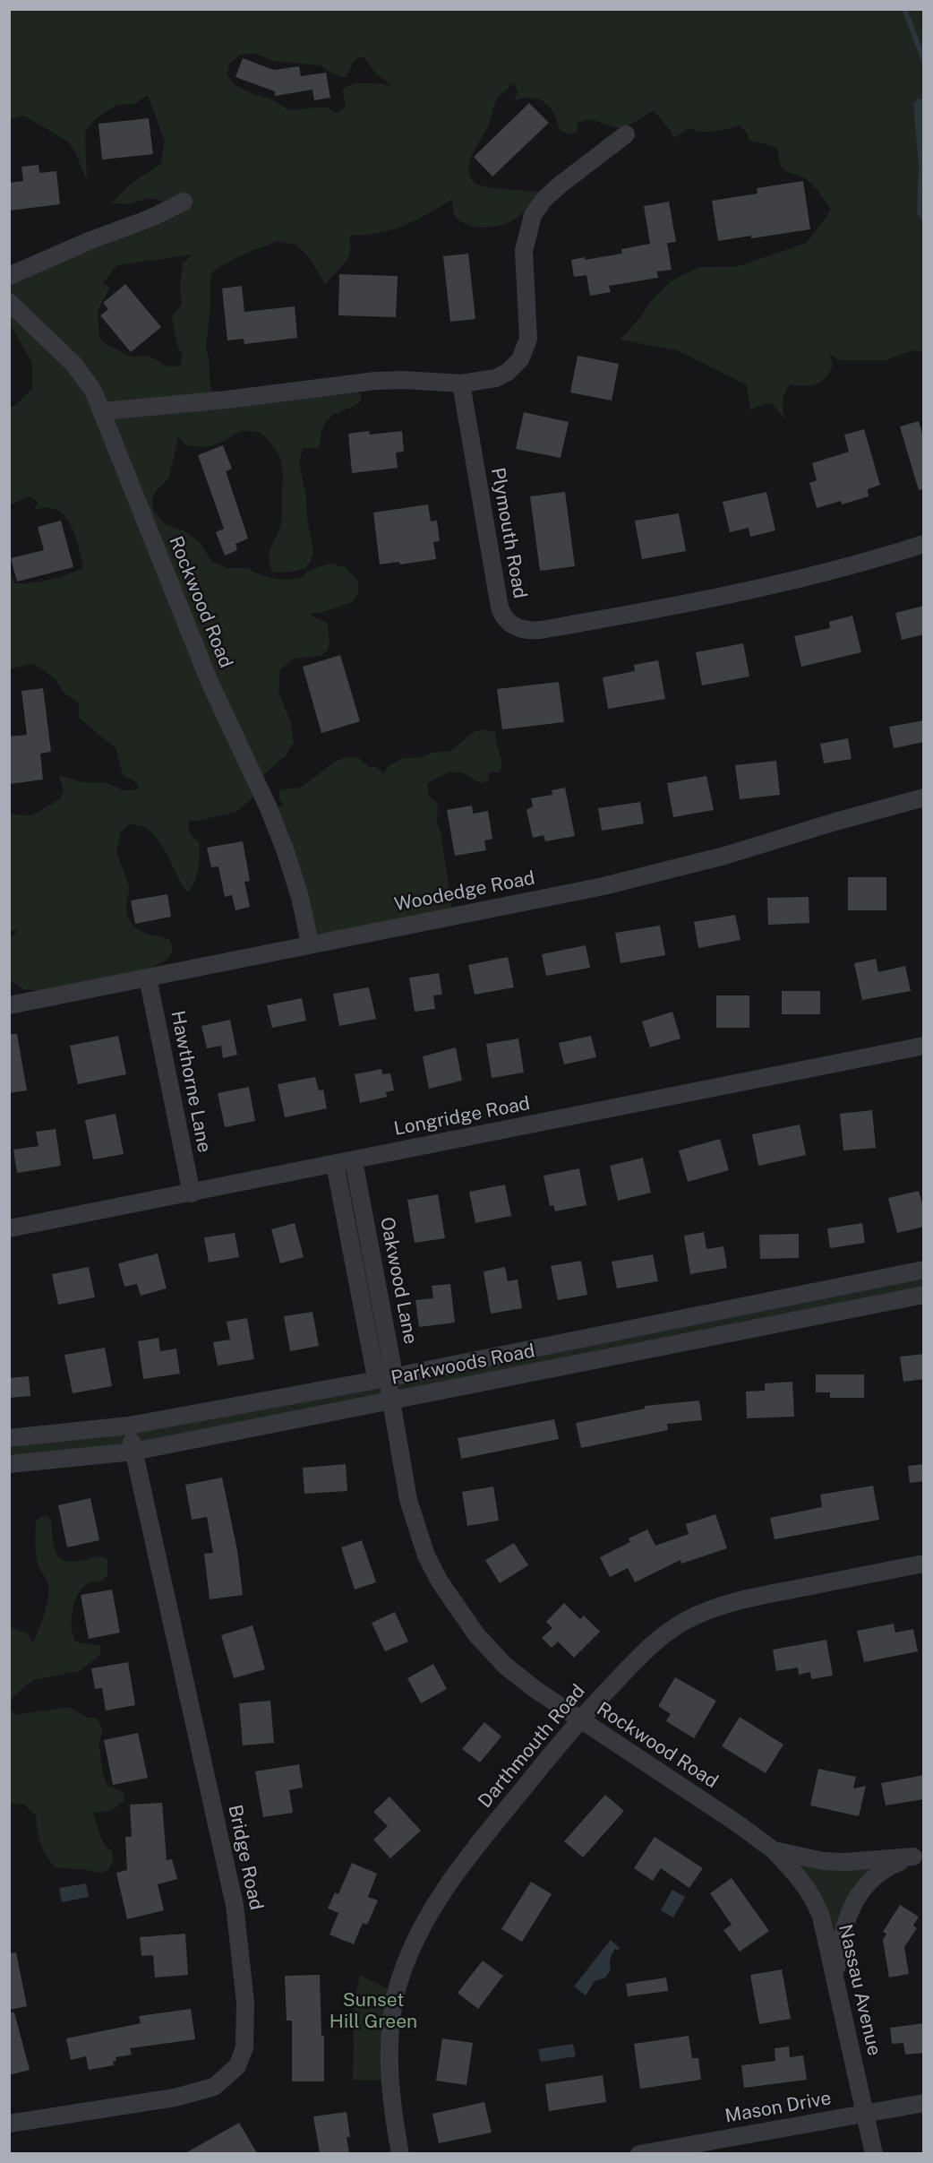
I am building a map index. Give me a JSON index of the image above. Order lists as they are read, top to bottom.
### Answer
{
  "streets": {
    "street": [
      "Plymouth Road",
      "Rockwood Road",
      "Woodedge Road",
      "Hawthorne Lane",
      "Longridge Road",
      "Oakwood Lane",
      "Parkwoods Road",
      "Darthmouth Road",
      "Bridge Road",
      "Nassau Avenue",
      "Mason Drive"
    ]
  },
  "crossings": [
    ["Rockwood Road", "Woodedge Road"],
    ["Rockwood Road", "Oakwood Lane"],
    ["Rockwood Road", "Parkwoods Road"],
    ["Rockwood Road", "Darthmouth Road"],
    ["Rockwood Road", "Nassau Avenue"],
    ["Woodedge Road", "Hawthorne Lane"],
    ["Hawthorne Lane", "Longridge Road"],
    ["Longridge Road", "Oakwood Lane"],
    ["Oakwood Lane", "Parkwoods Road"],
    ["Parkwoods Road", "Bridge Road"],
    ["Nassau Avenue", "Mason Drive"]
  ],
  "parks": ["Sunset Hill Green"]
}
